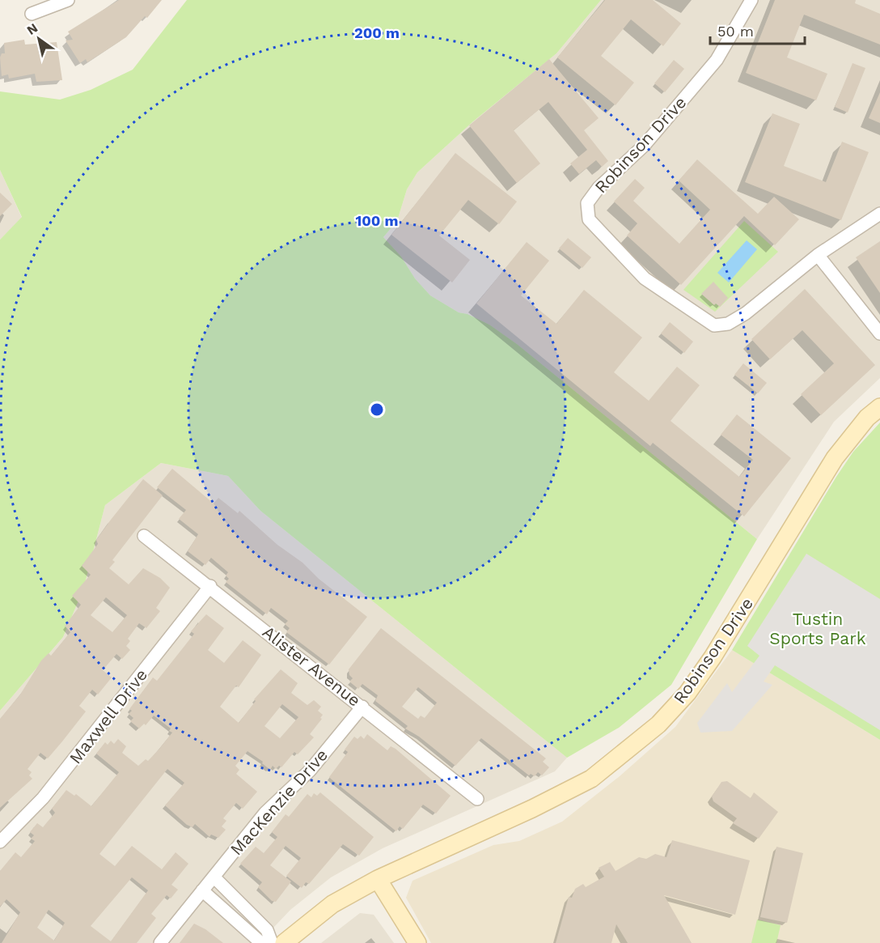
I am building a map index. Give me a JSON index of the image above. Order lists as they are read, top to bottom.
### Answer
{
  "streets": {
    "street": [
      "Robinson Drive",
      "Alister Avenue",
      "Maxwell Drive",
      "MacKenzie Drive"
    ]
  },
  "crossings": [
    ["Alister Avenue", "Maxwell Drive"],
    ["Alister Avenue", "MacKenzie Drive"]
  ],
  "parks": ["Tustin Sports Park"],
  "scale_bar": "50 m",
  "north": "top left",
  "rings": ["200 m", "100 m"]
}
